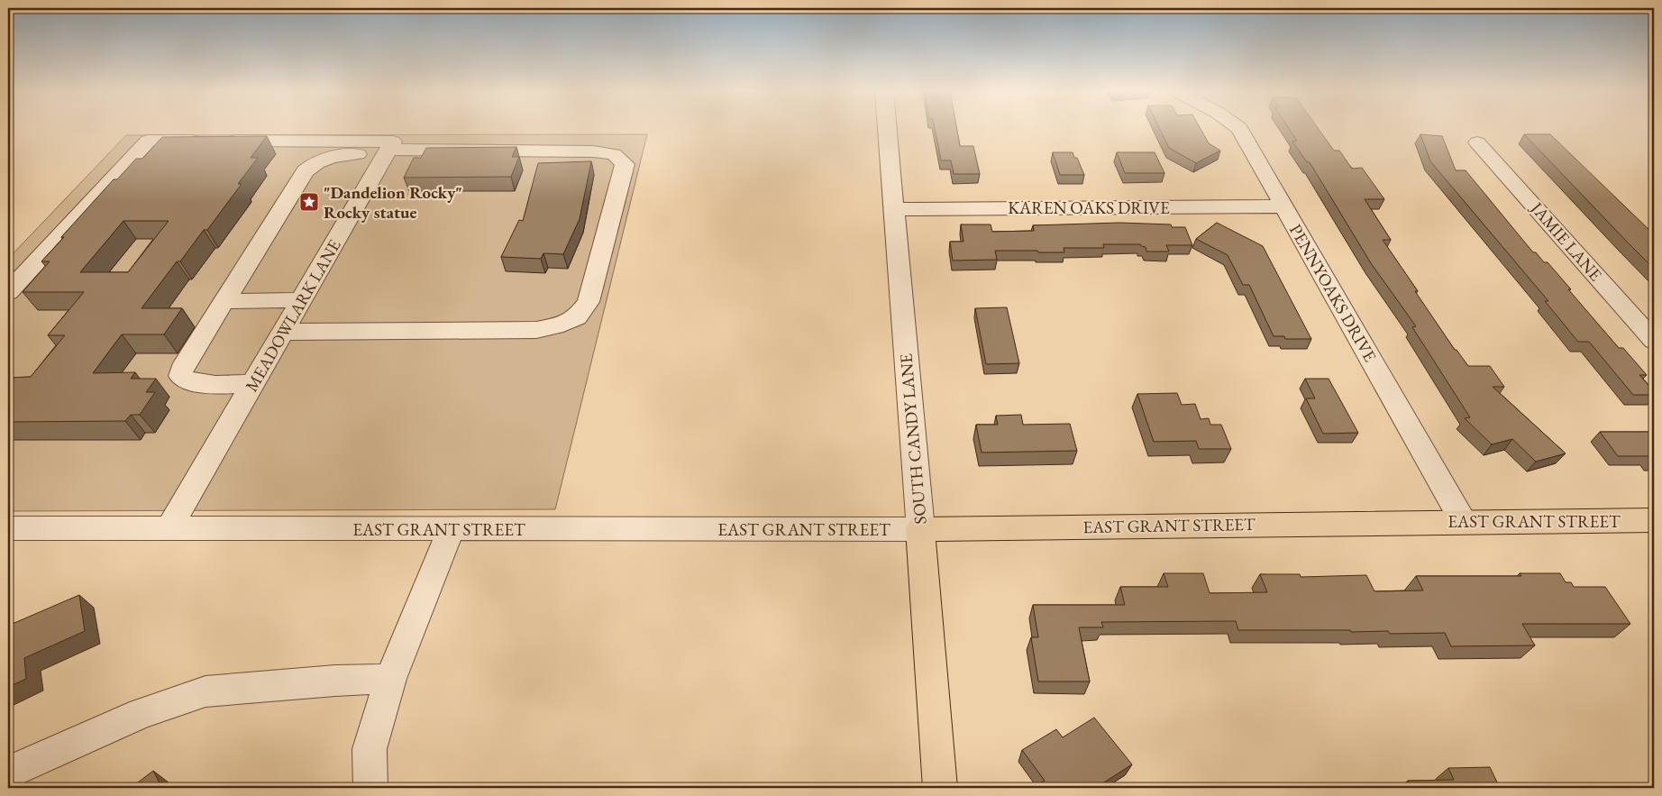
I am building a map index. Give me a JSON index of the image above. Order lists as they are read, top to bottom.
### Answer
{
  "streets": {
    "main road": ["SOUTH CANDY LANE", "EAST GRANT STREET"],
    "street": [
      "KAREN OAKS DRIVE",
      "JAMIE LANE",
      "PENNYOAKS DRIVE",
      "MEADOWLARK LANE"
    ]
  },
  "crossings": [
    ["KAREN OAKS DRIVE", "PENNYOAKS DRIVE"],
    ["KAREN OAKS DRIVE", "SOUTH CANDY LANE"],
    ["PENNYOAKS DRIVE", "EAST GRANT STREET"],
    ["MEADOWLARK LANE", "EAST GRANT STREET"],
    ["SOUTH CANDY LANE", "EAST GRANT STREET"]
  ],
  "places": {
    "place": ["\"Dandelion Rocky\" Rocky statue"]
  }
}
